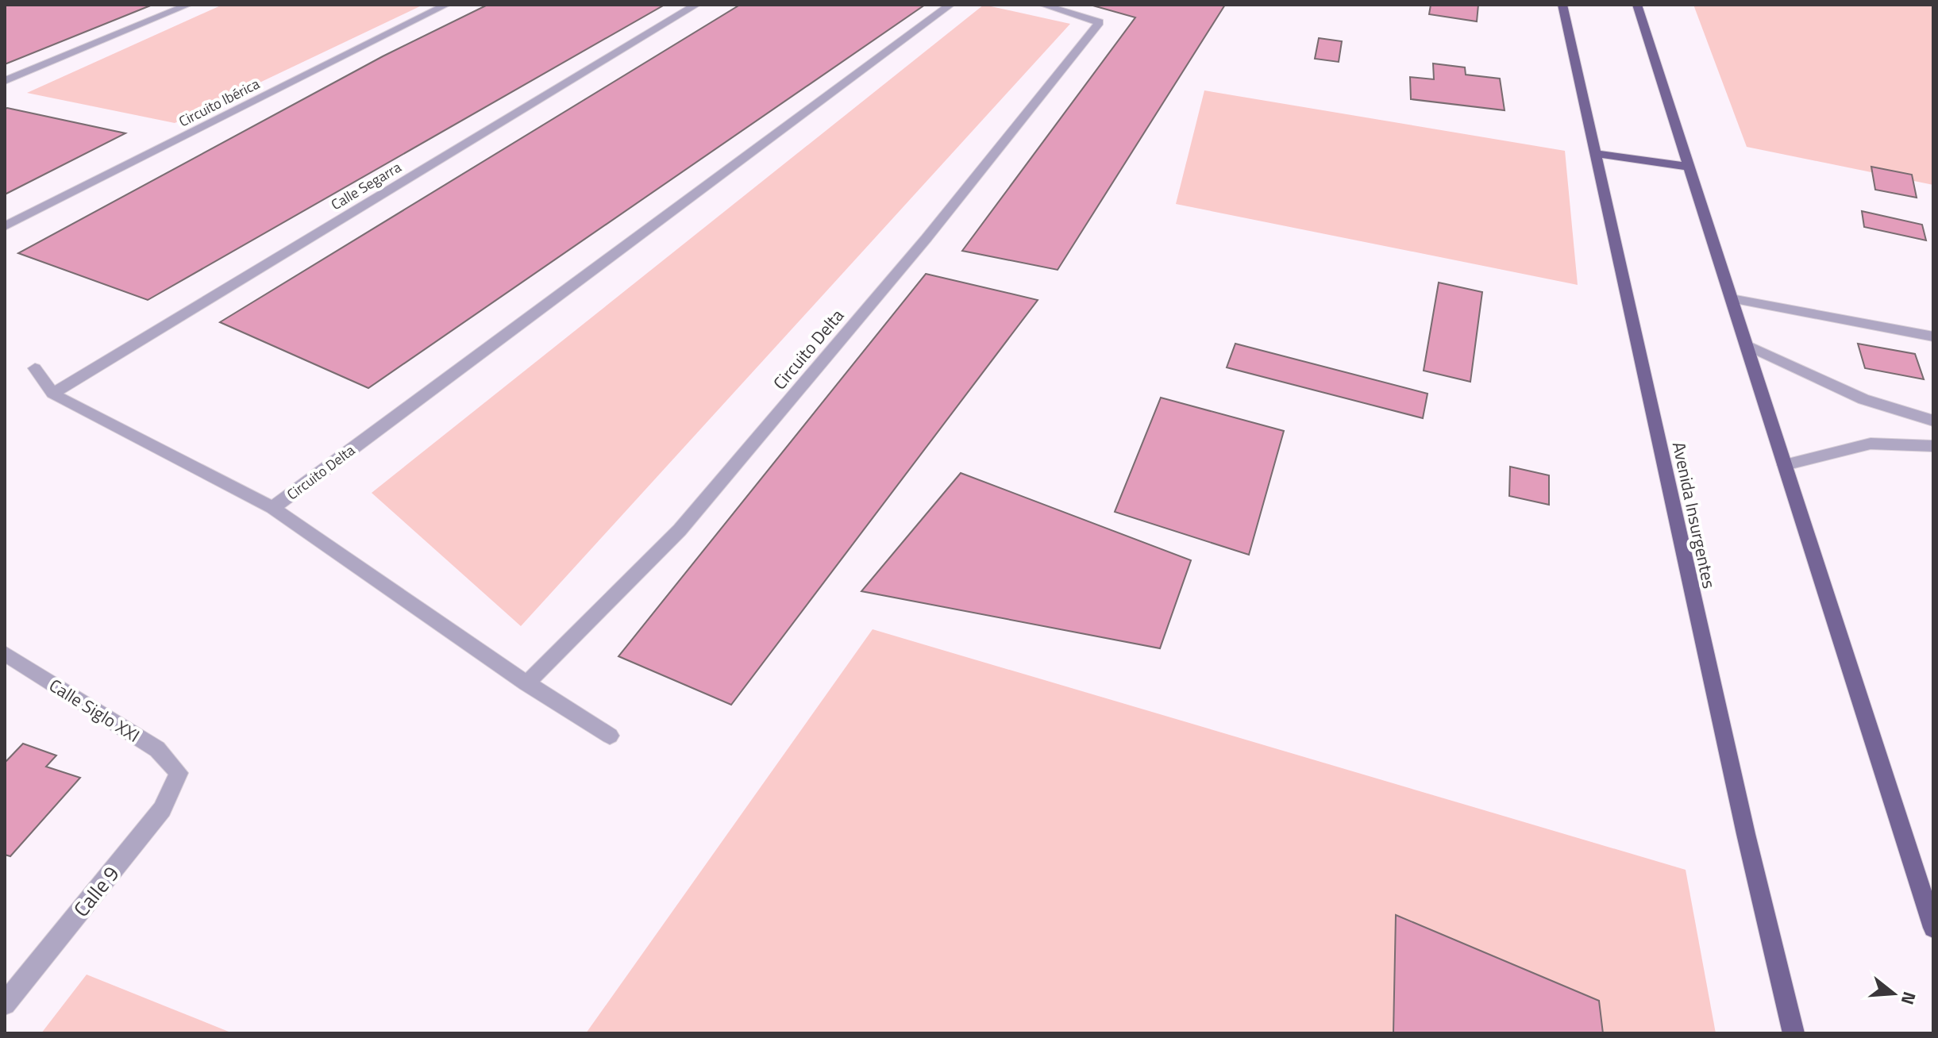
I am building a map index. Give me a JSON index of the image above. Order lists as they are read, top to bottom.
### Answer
{
  "streets": {
    "main road": ["Avenida Insurgentes"],
    "street": [
      "Circuito Ibérica",
      "Calle Segarra",
      "Circuito Delta",
      "Calle Siglo XXI",
      "Calle 9"
    ]
  },
  "crossings": [
    ["Calle Segarra", "Circuito Delta"],
    ["Calle Siglo XXI", "Calle 9"]
  ],
  "north": "right"
}
